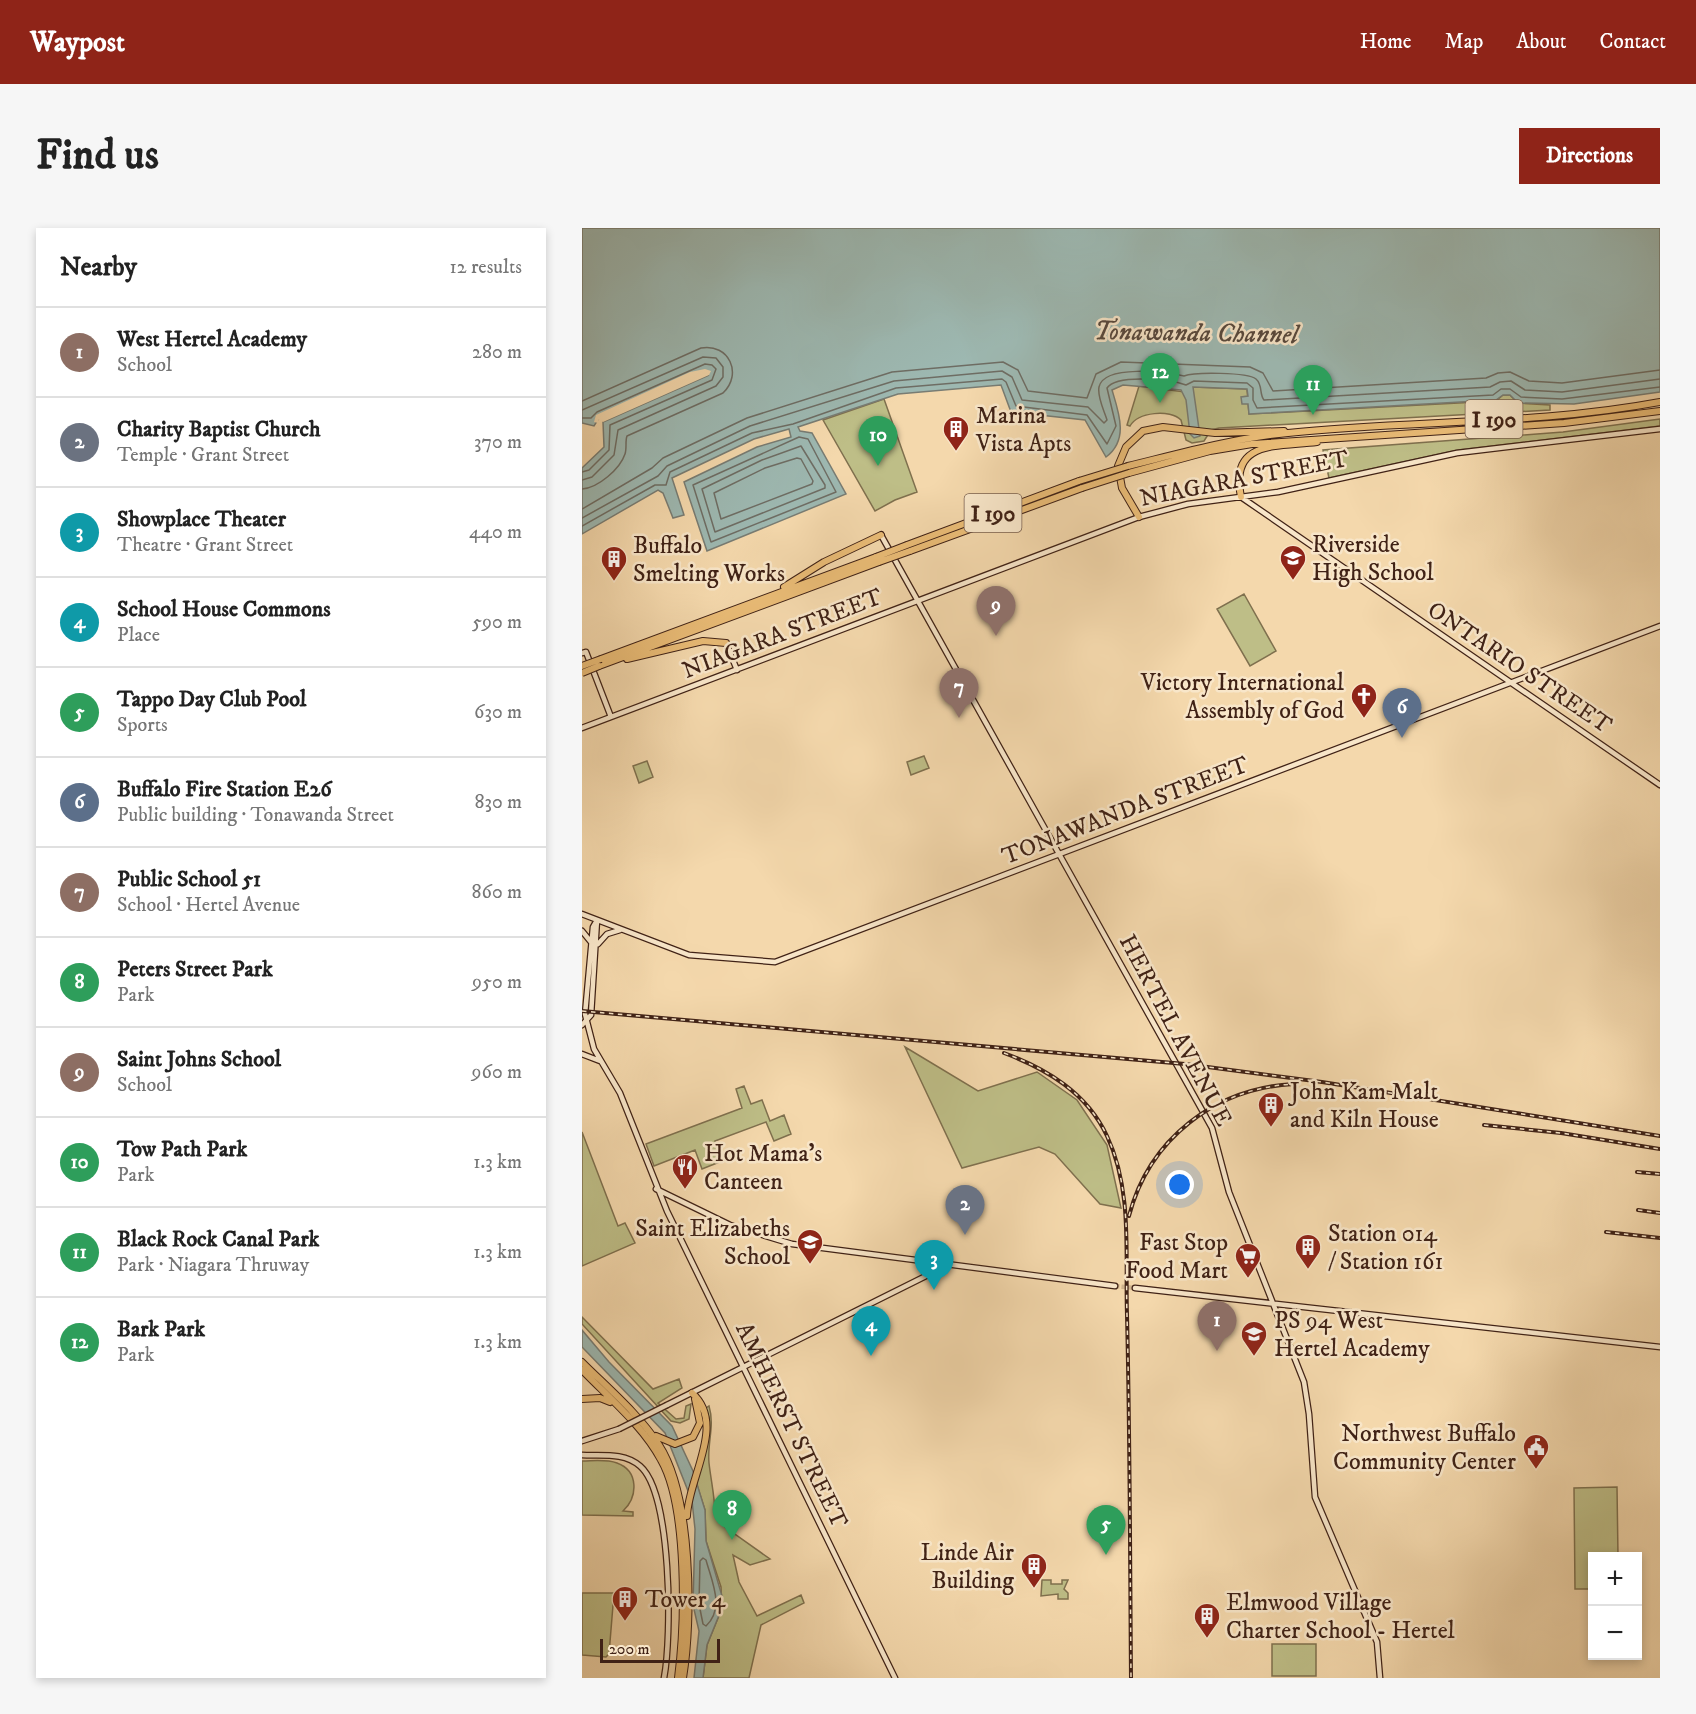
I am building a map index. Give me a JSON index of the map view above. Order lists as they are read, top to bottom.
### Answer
{
  "streets": {
    "highway": ["I 190"],
    "street": [
      "NIAGARA STREET",
      "ONTARIO STREET",
      "TONAWANDA STREET",
      "HERTEL AVENUE",
      "AMHERST STREET"
    ]
  },
  "crossings": [
    ["NIAGARA STREET", "ONTARIO STREET"],
    ["NIAGARA STREET", "HERTEL AVENUE"],
    ["ONTARIO STREET", "TONAWANDA STREET"],
    ["TONAWANDA STREET", "HERTEL AVENUE"]
  ],
  "water": ["Tonawanda Channel"],
  "places": {
    "building": [
      "Marina Vista Apts",
      "Buffalo Smelting Works",
      "John Kam Malt and Kiln House",
      "Station 014 / Station 161",
      "Linde Air Building",
      "Tower 4",
      "Elmwood Village Charter School - Hertel"
    ],
    "school or university": ["Riverside High School", "Saint Elizabeths School", "PS 94 West Hertel Academy"],
    "church": ["Victory International Assembly of God"],
    "restaurant": ["Hot Mama’s Canteen"],
    "supermarket": ["Fast Stop Food Mart"],
    "public building": ["Northwest Buffalo Community Center"]
  },
  "scale_bar": "200 m",
  "page": {
    "header": "Waypost",
    "nav": [
      "Home",
      "Map",
      "About",
      "Contact"
    ],
    "buttons": "Directions",
    "title": "Find us",
    "heading": ["Nearby", "12 results"],
    "list": [
      {
        "mark": "1",
        "name": "West Hertel Academy",
        "note": "School",
        "value": "280 m"
      },
      {
        "mark": "2",
        "name": "Charity Baptist Church",
        "note": "Temple · Grant Street",
        "value": "370 m"
      },
      {
        "mark": "3",
        "name": "Showplace Theater",
        "note": "Theatre · Grant Street",
        "value": "440 m"
      },
      {
        "mark": "4",
        "name": "School House Commons",
        "note": "Place",
        "value": "590 m"
      },
      {
        "mark": "5",
        "name": "Tappo Day Club Pool",
        "note": "Sports",
        "value": "630 m"
      },
      {
        "mark": "6",
        "name": "Buffalo Fire Station E26",
        "note": "Public building · Tonawanda Street",
        "value": "830 m"
      },
      {
        "mark": "7",
        "name": "Public School 51",
        "note": "School · Hertel Avenue",
        "value": "860 m"
      },
      {
        "mark": "8",
        "name": "Peters Street Park",
        "note": "Park",
        "value": "950 m"
      },
      {
        "mark": "9",
        "name": "Saint Johns School",
        "note": "School",
        "value": "960 m"
      },
      {
        "mark": "10",
        "name": "Tow Path Park",
        "note": "Park",
        "value": "1.3 km"
      },
      {
        "mark": "11",
        "name": "Black Rock Canal Park",
        "note": "Park · Niagara Thruway",
        "value": "1.3 km"
      },
      {
        "mark": "12",
        "name": "Bark Park",
        "note": "Park",
        "value": "1.3 km"
      }
    ],
    "pins": [
      "12",
      "11",
      "10",
      "9",
      "7",
      "6",
      "2",
      "3",
      "1",
      "4",
      "8",
      "5"
    ],
    "map_buttons": ["+", "−"],
    "scale": "200 m"
  }
}
